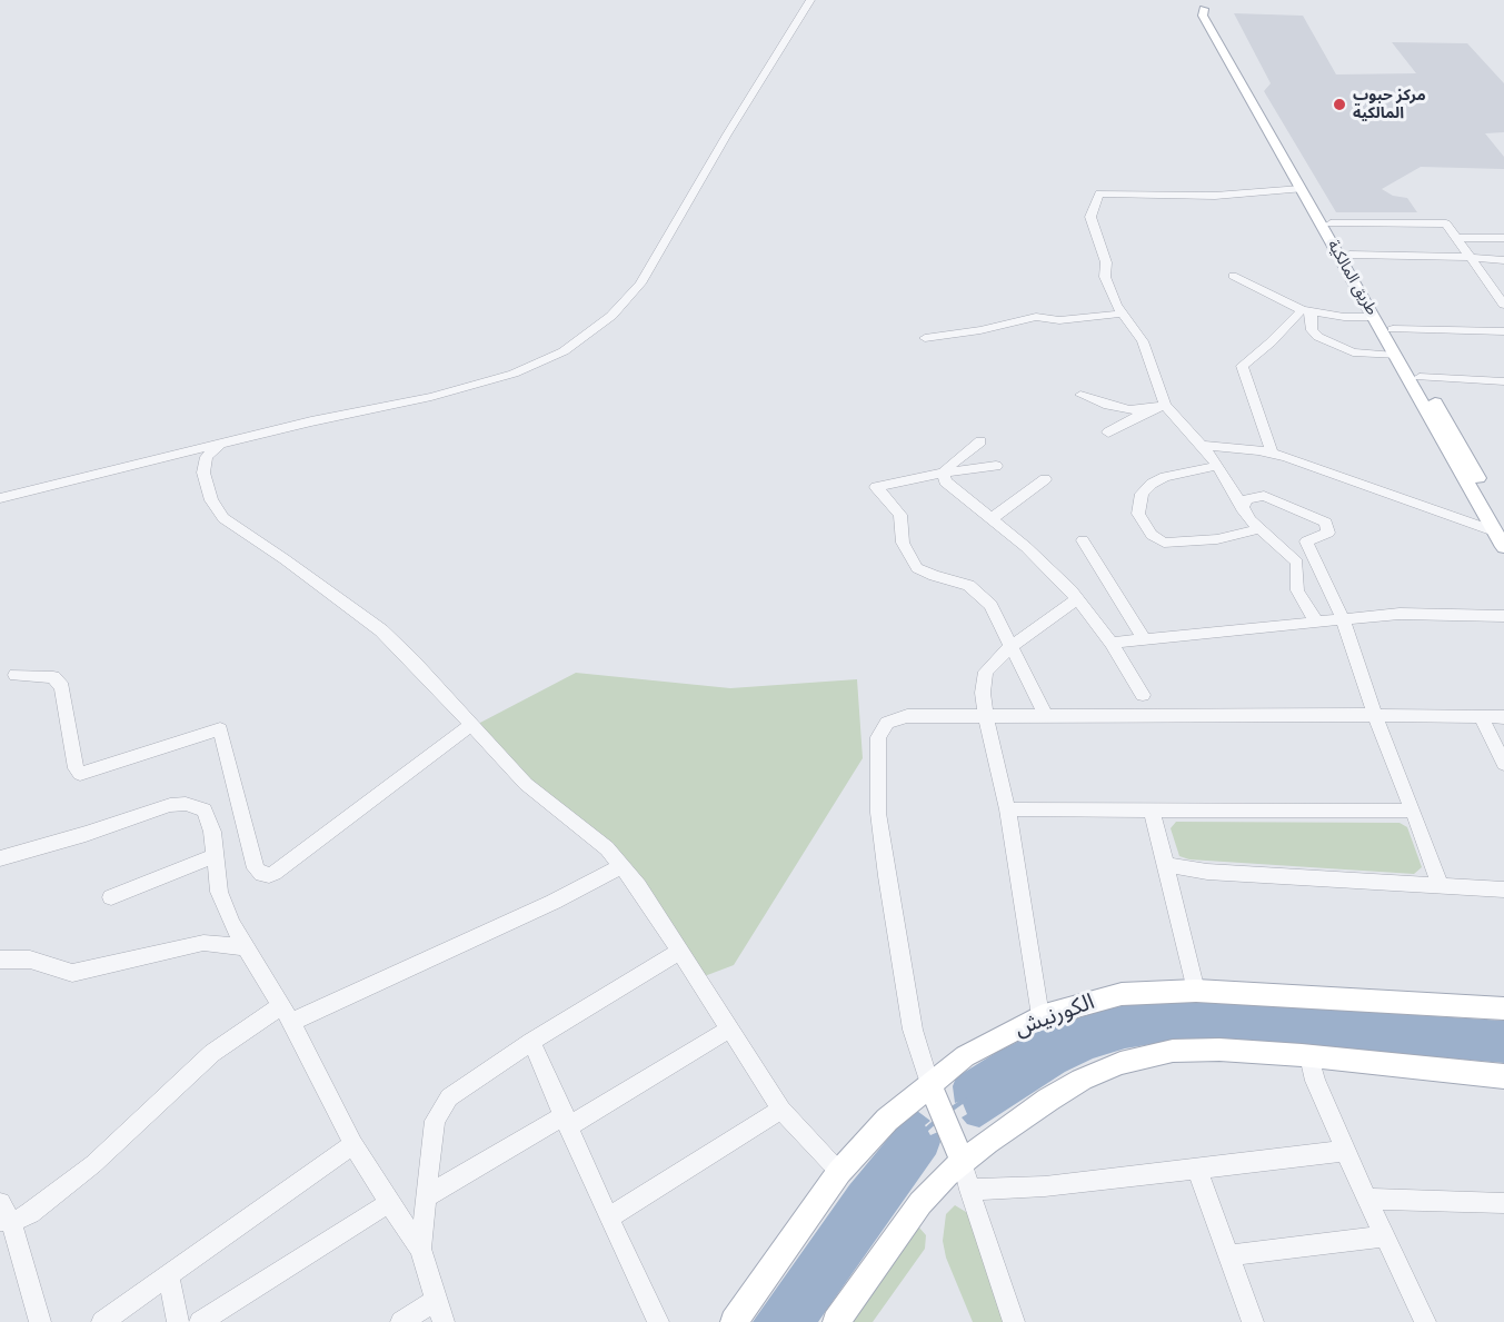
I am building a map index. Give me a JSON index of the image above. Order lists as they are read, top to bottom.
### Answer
{
  "streets": {
    "main road": ["طريق المالكية", "الكورنيش"]
  },
  "places": ["مركز حبوب المالكية"]
}
